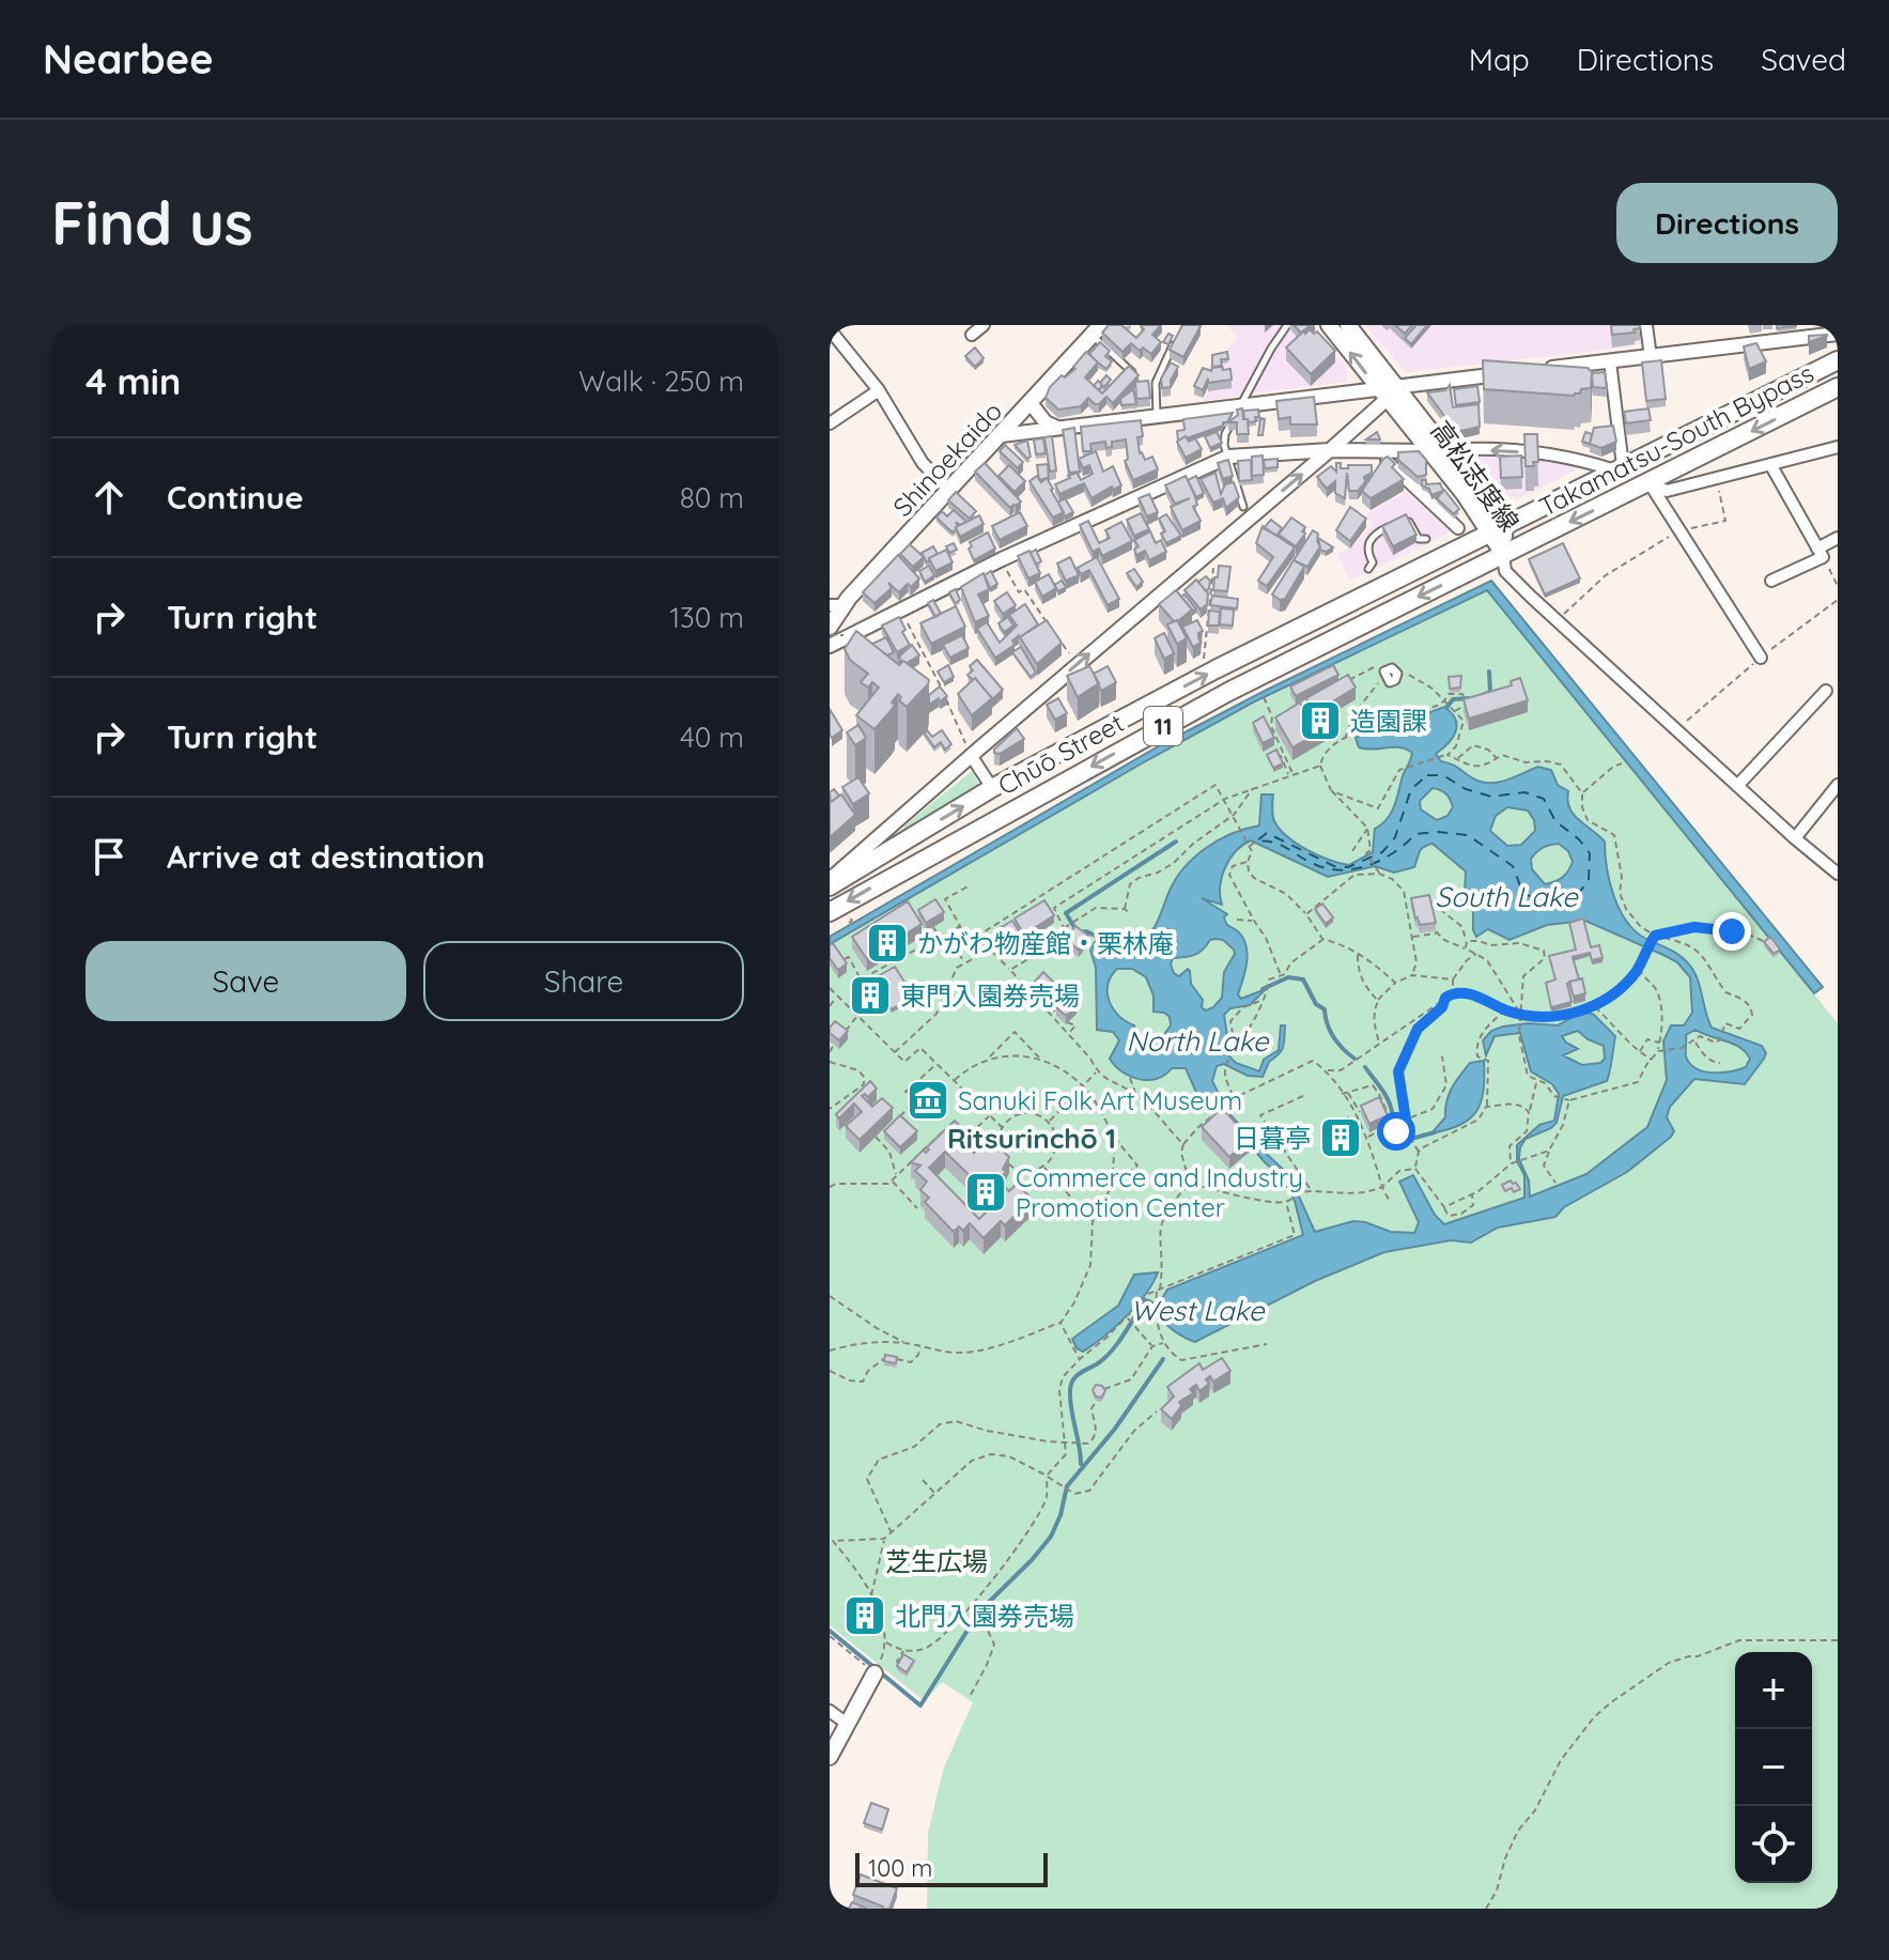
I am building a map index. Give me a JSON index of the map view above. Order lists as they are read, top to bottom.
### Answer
{
  "streets": {
    "highway": ["Takamatsu-South Bypass", "11", "Chūō Street"],
    "main road": ["Shinoekaido", "高松志度線"]
  },
  "crossings": [
    ["Takamatsu-South Bypass", "高松志度線"],
    ["Takamatsu-South Bypass", "Chūō Street"],
    ["高松志度線", "Chūō Street"]
  ],
  "districts": ["Ritsurinchō 1"],
  "water": ["South Lake", "North Lake", "West Lake"],
  "parks": ["芝生広場"],
  "places": {
    "building": [
      "造園課",
      "かがわ物産館・栗林庵",
      "東門入園券売場",
      "日暮亭",
      "Commerce and Industry Promotion Center",
      "北門入園券売場"
    ],
    "museum": ["Sanuki Folk Art Museum"]
  },
  "scale_bar": "100 m",
  "page": {
    "header": "Nearbee",
    "nav": ["Map", "Directions", "Saved"],
    "buttons": [
      "Directions",
      ["Save", "Share"]
    ],
    "title": "Find us",
    "heading": ["4 min", "Walk · 250 m"],
    "list": [
      ["Continue", "80 m"],
      ["Turn right", "130 m"],
      ["Turn right", "40 m"],
      "Arrive at destination"
    ],
    "map_buttons": ["+", "−"],
    "scale": "100 m"
  }
}
